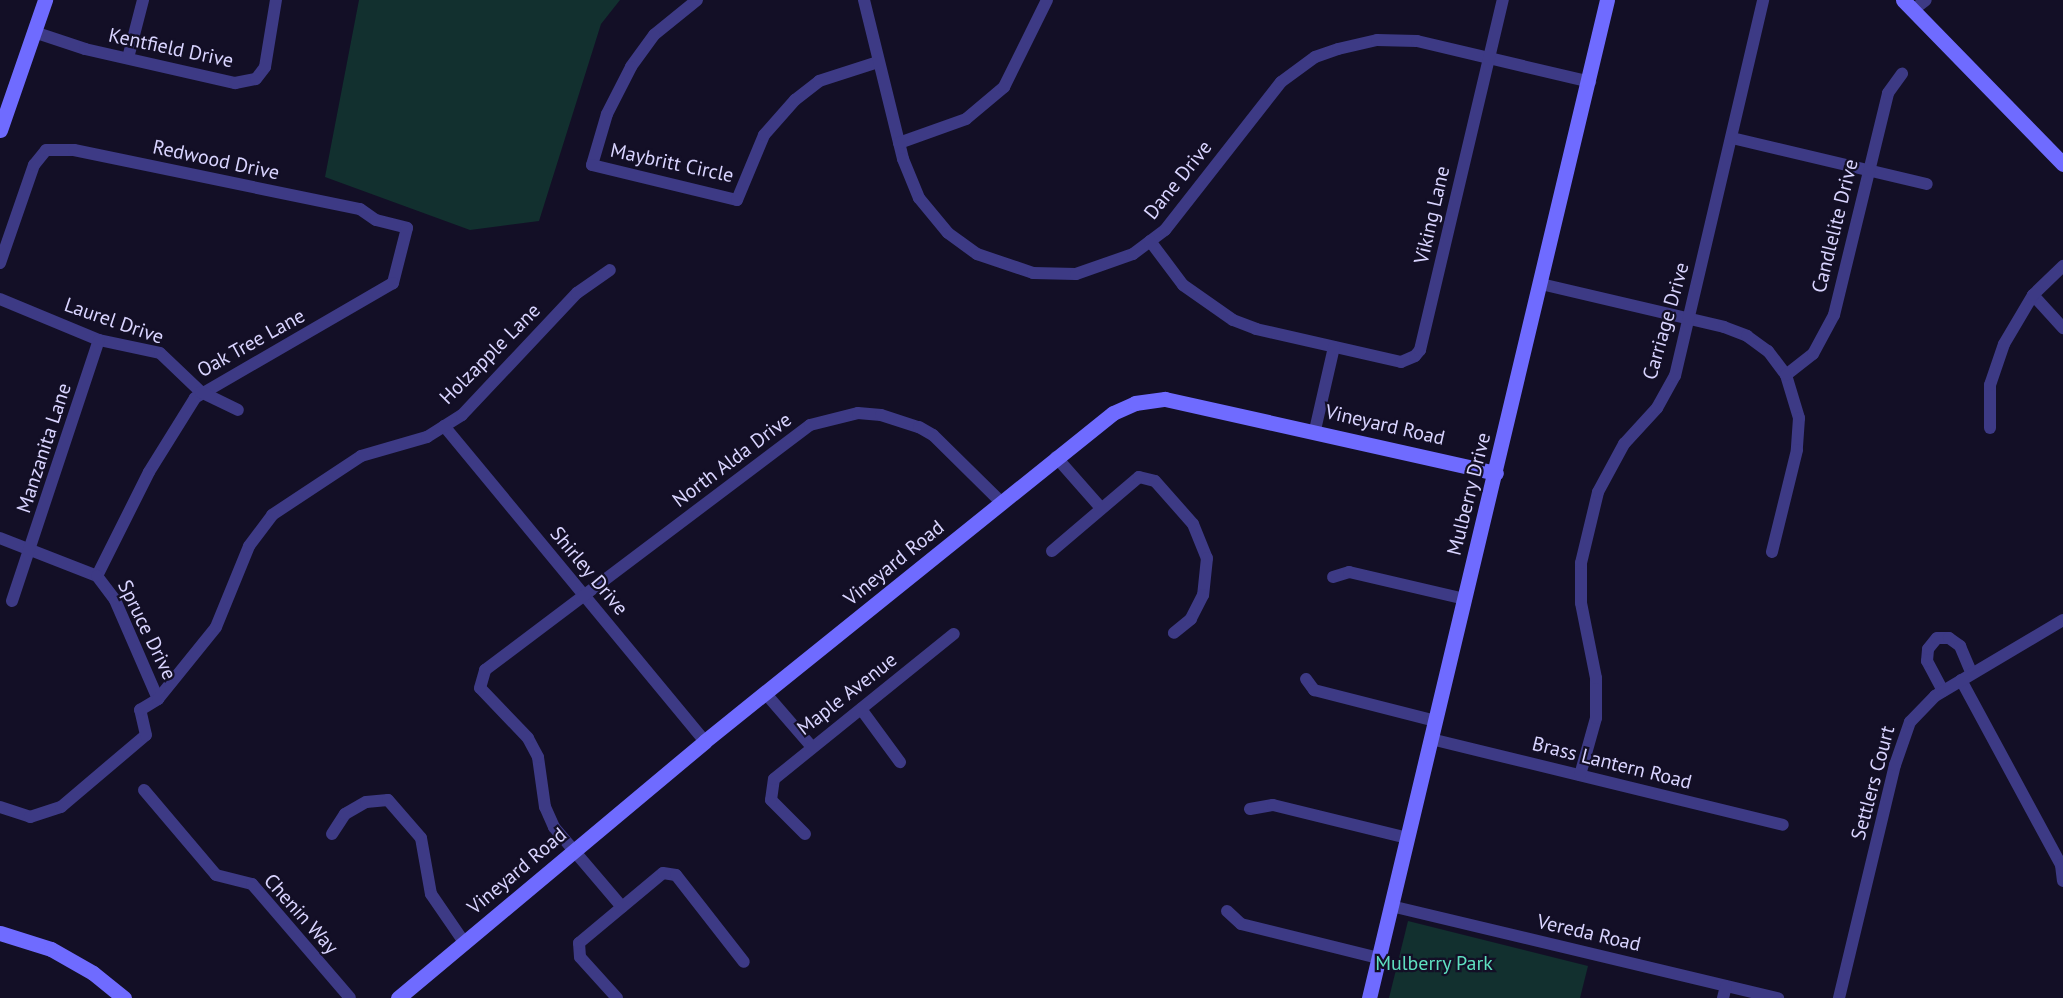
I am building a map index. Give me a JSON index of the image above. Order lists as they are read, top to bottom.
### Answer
{
  "streets": {
    "street": [
      "Kentfield Drive",
      "Redwood Drive",
      "Maybritt Circle",
      "Dane Drive",
      "Viking Lane",
      "Candlelite Drive",
      "Laurel Drive",
      "Carriage Drive",
      "Oak Tree Lane",
      "Holzapple Lane",
      "Vineyard Road",
      "Manzanita Lane",
      "North Alda Drive",
      "Mulberry Drive",
      "Shirley Drive",
      "Spruce Drive",
      "Maple Avenue",
      "Brass Lantern Road",
      "Settlers Court",
      "Chenin Way",
      "Vereda Road"
    ]
  },
  "crossings": [
    ["Redwood Drive", "Oak Tree Lane"],
    ["Maybritt Circle", "Dane Drive"],
    ["Dane Drive", "Viking Lane"],
    ["Dane Drive", "Mulberry Drive"],
    ["Laurel Drive", "Oak Tree Lane"],
    ["Laurel Drive", "Manzanita Lane"],
    ["Carriage Drive", "Brass Lantern Road"],
    ["Oak Tree Lane", "Spruce Drive"],
    ["Holzapple Lane", "Shirley Drive"],
    ["Holzapple Lane", "Spruce Drive"],
    ["Vineyard Road", "North Alda Drive"],
    ["Vineyard Road", "Mulberry Drive"],
    ["Vineyard Road", "Shirley Drive"],
    ["Manzanita Lane", "Spruce Drive"],
    ["North Alda Drive", "Shirley Drive"],
    ["Mulberry Drive", "Brass Lantern Road"],
    ["Mulberry Drive", "Vereda Road"]
  ],
  "parks": ["Mulberry Park"]
}
